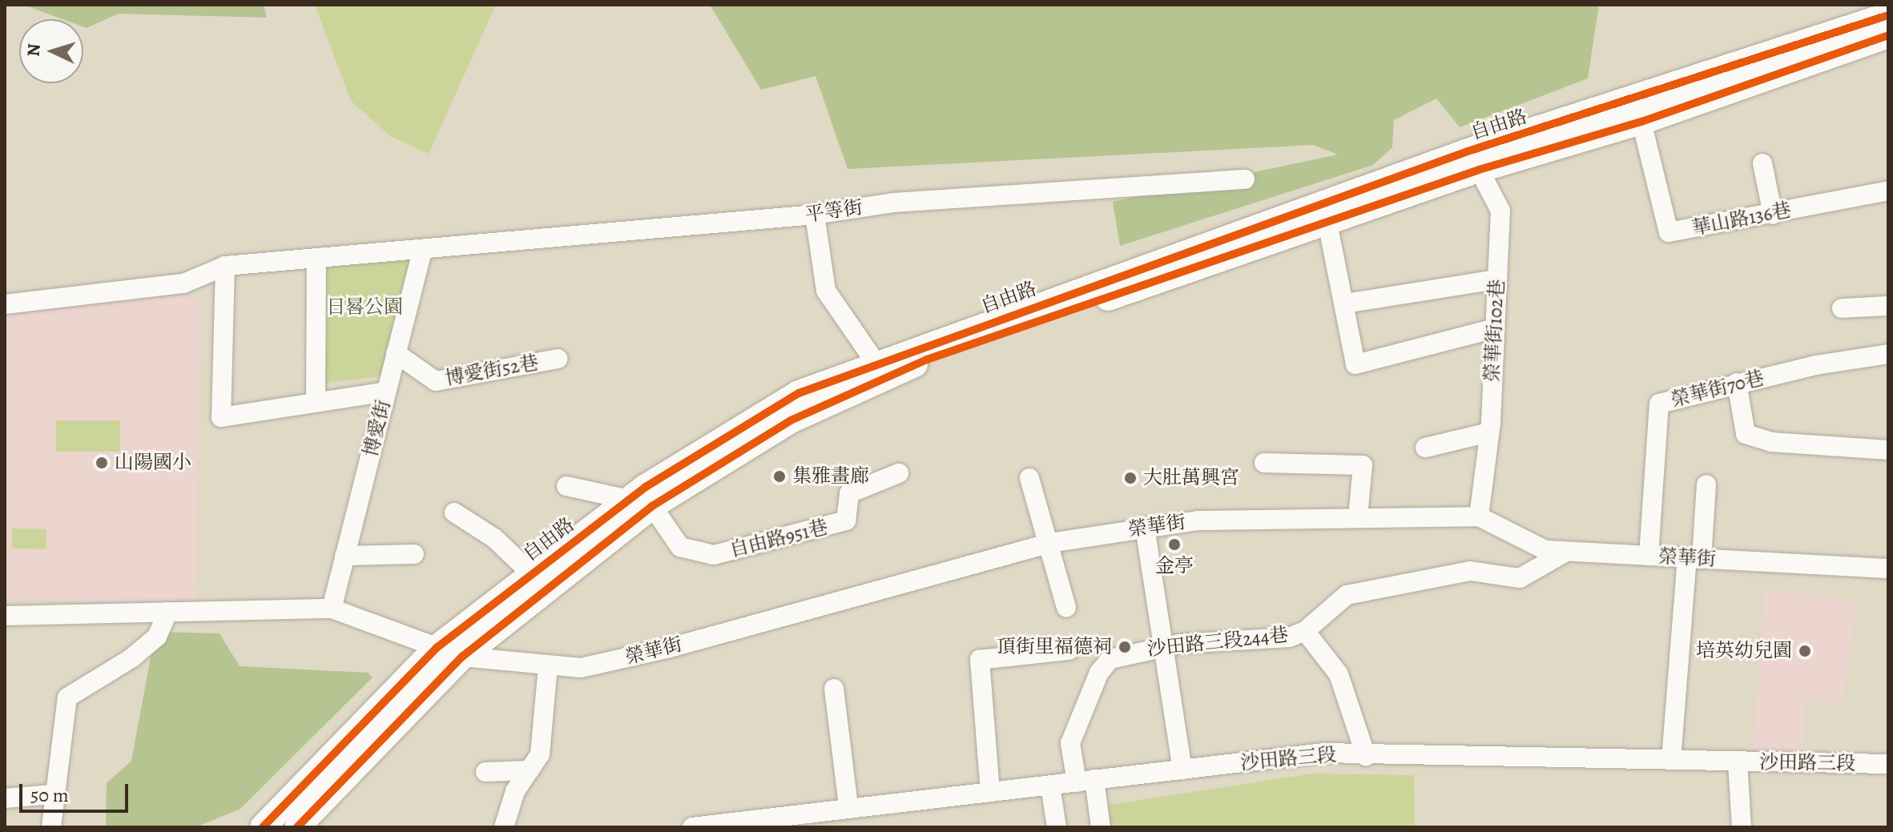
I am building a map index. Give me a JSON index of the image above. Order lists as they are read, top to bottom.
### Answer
{
  "streets": {
    "main road": ["自由路"],
    "street": [
      "平等街",
      "華山路136巷",
      "榮華街102巷",
      "博愛街52巷",
      "榮華街70巷",
      "博愛街",
      "榮華街",
      "自由路951巷",
      "沙田路三段244巷",
      "沙田路三段"
    ]
  },
  "crossings": [
    ["自由路", "華山路136巷"],
    ["自由路", "榮華街102巷"],
    ["自由路", "榮華街"],
    ["自由路", "自由路951巷"],
    ["平等街", "博愛街"],
    ["榮華街102巷", "榮華街"],
    ["博愛街52巷", "博愛街"],
    ["榮華街70巷", "榮華街"],
    ["博愛街", "榮華街"],
    ["沙田路三段244巷", "沙田路三段"]
  ],
  "parks": ["日晷公園"],
  "places": [
    "山陽國小",
    "集雅畫廊",
    "大肚萬興宮",
    "金亭",
    "頂街里福德祠",
    "培英幼兒園"
  ],
  "scale_bar": "50 m",
  "north": "left"
}
